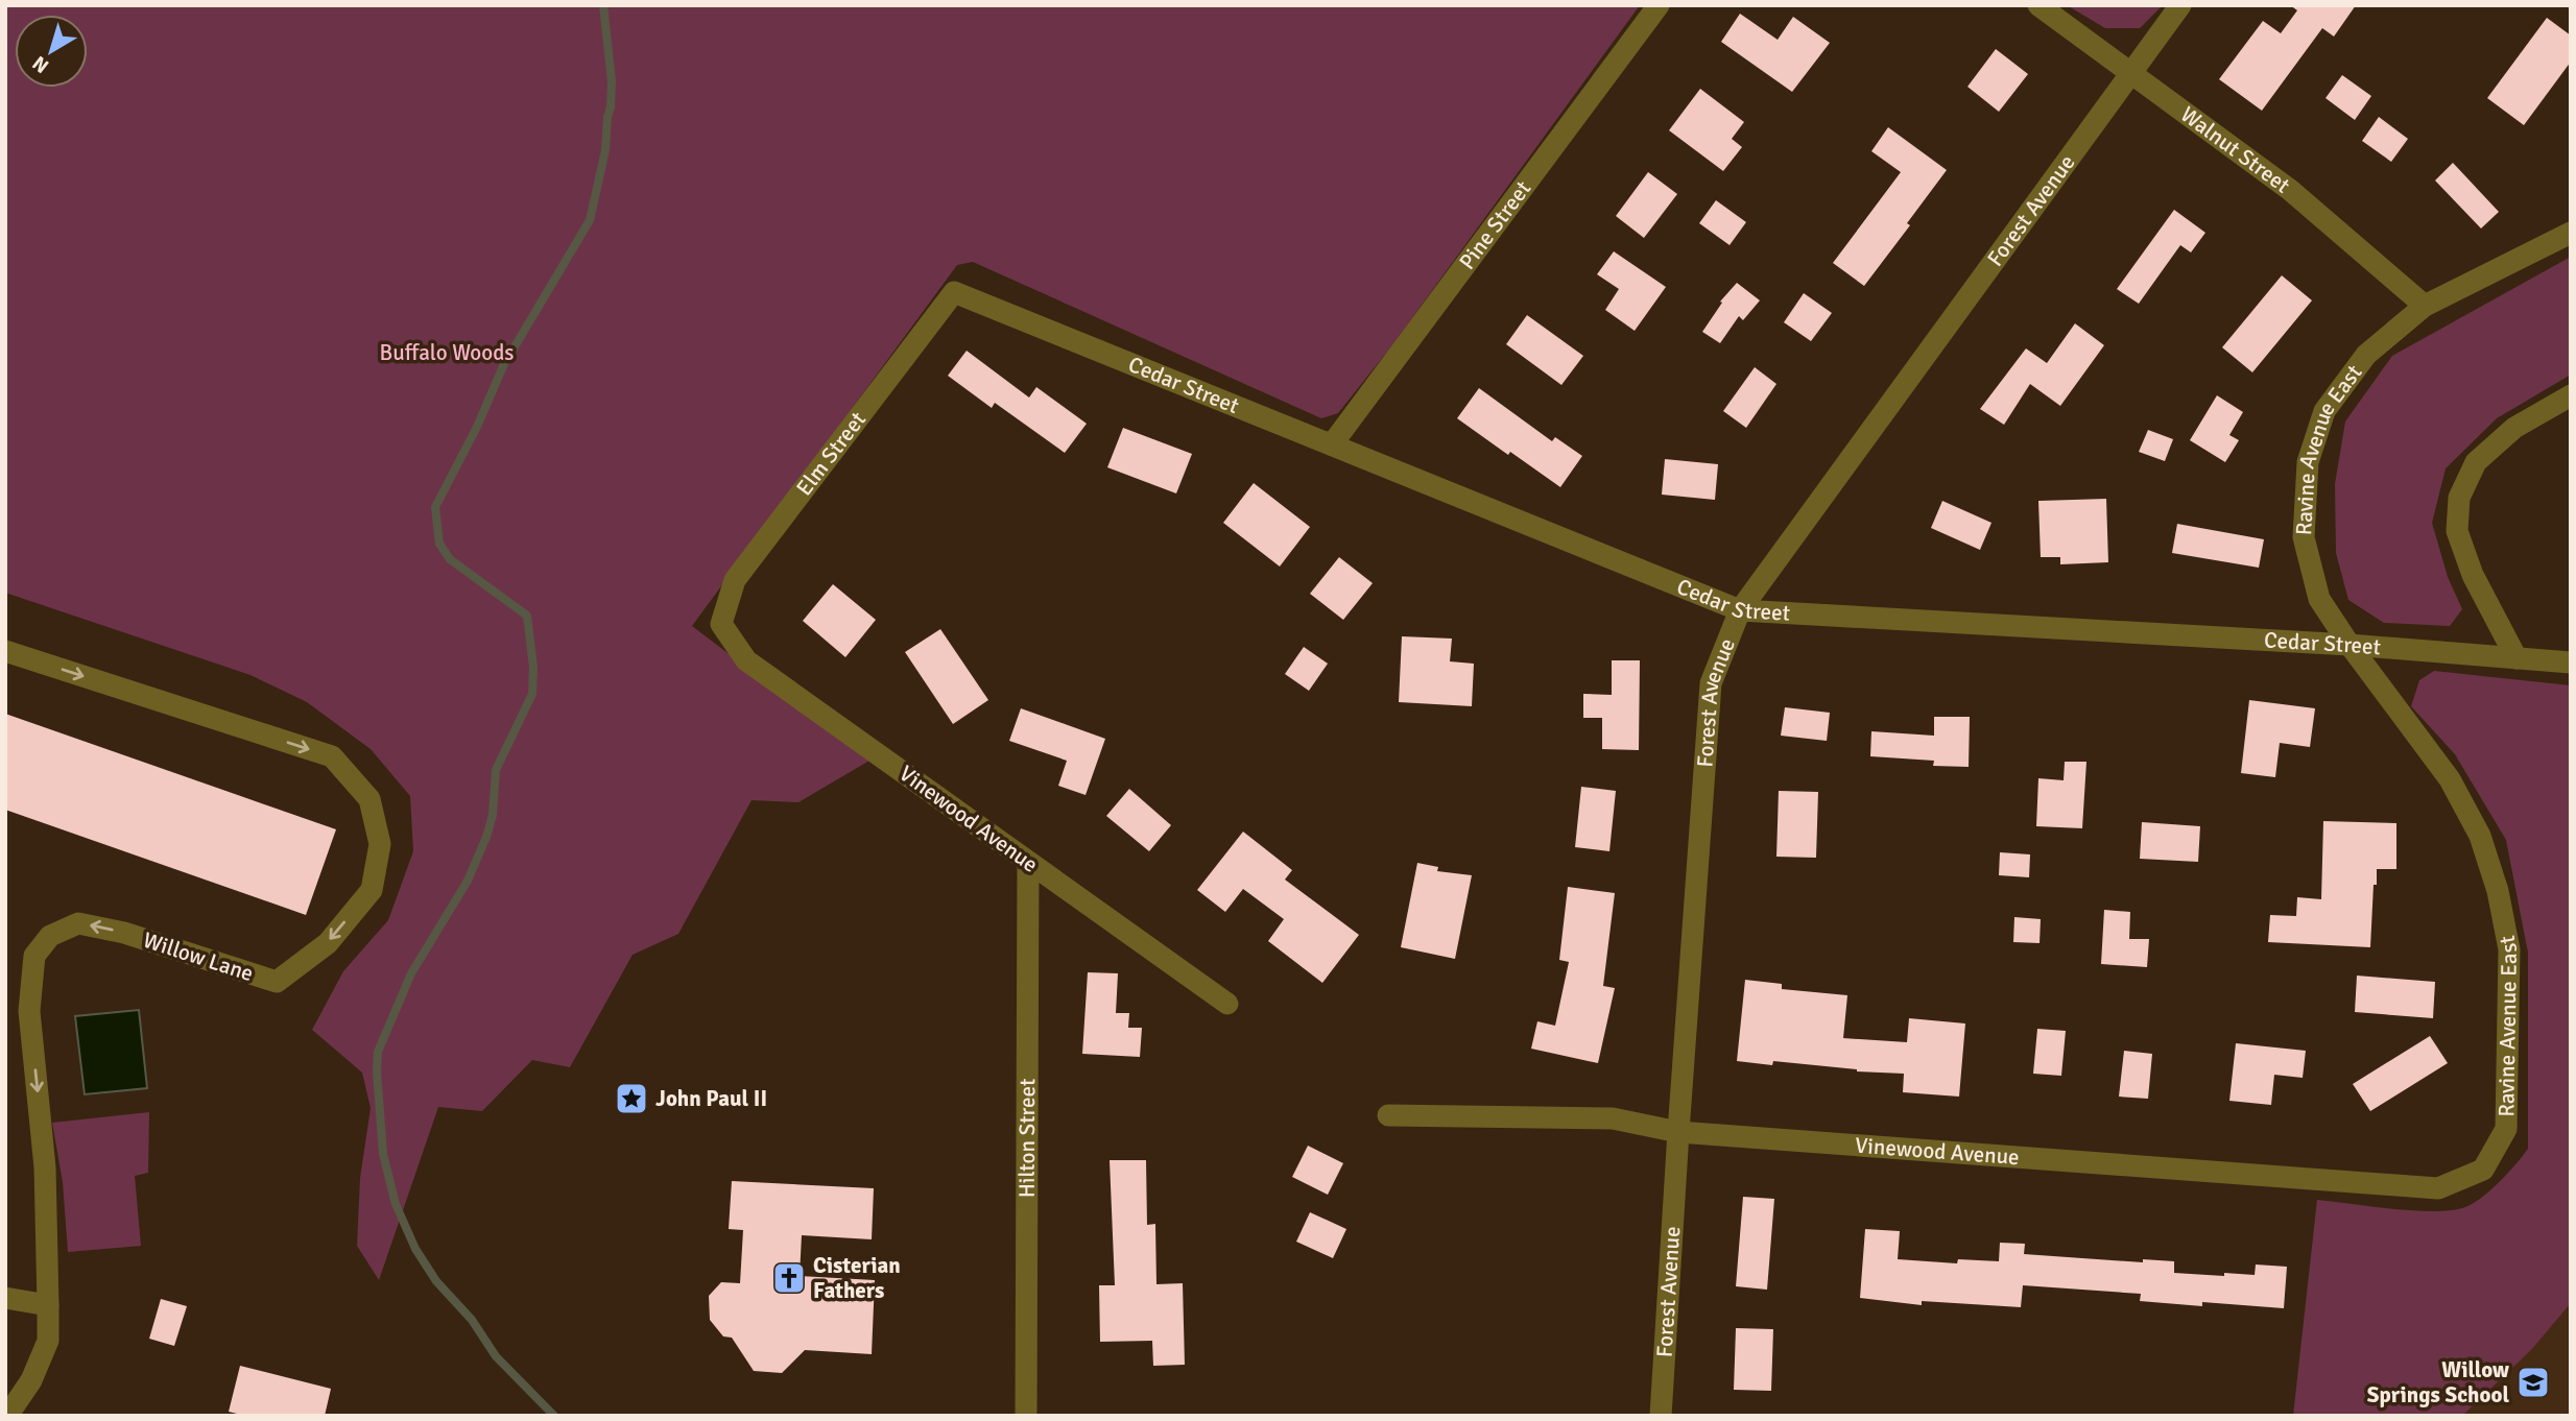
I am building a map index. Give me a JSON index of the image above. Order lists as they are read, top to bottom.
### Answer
{
  "streets": {
    "street": [
      "Walnut Street",
      "Forest Avenue",
      "Pine Street",
      "Cedar Street",
      "Elm Street",
      "Ravine Avenue East",
      "Vinewood Avenue",
      "Willow Lane",
      "Hilton Street"
    ]
  },
  "crossings": [
    ["Walnut Street", "Forest Avenue"],
    ["Walnut Street", "Ravine Avenue East"],
    ["Forest Avenue", "Cedar Street"],
    ["Forest Avenue", "Vinewood Avenue"],
    ["Pine Street", "Cedar Street"],
    ["Cedar Street", "Elm Street"],
    ["Cedar Street", "Ravine Avenue East"],
    ["Elm Street", "Vinewood Avenue"],
    ["Ravine Avenue East", "Vinewood Avenue"],
    ["Vinewood Avenue", "Hilton Street"]
  ],
  "parks": ["Buffalo Woods"],
  "places": {
    "place": ["John Paul II"],
    "church": ["Cisterian Fathers"],
    "school or university": ["Willow Springs School"]
  },
  "north": "bottom left"
}
